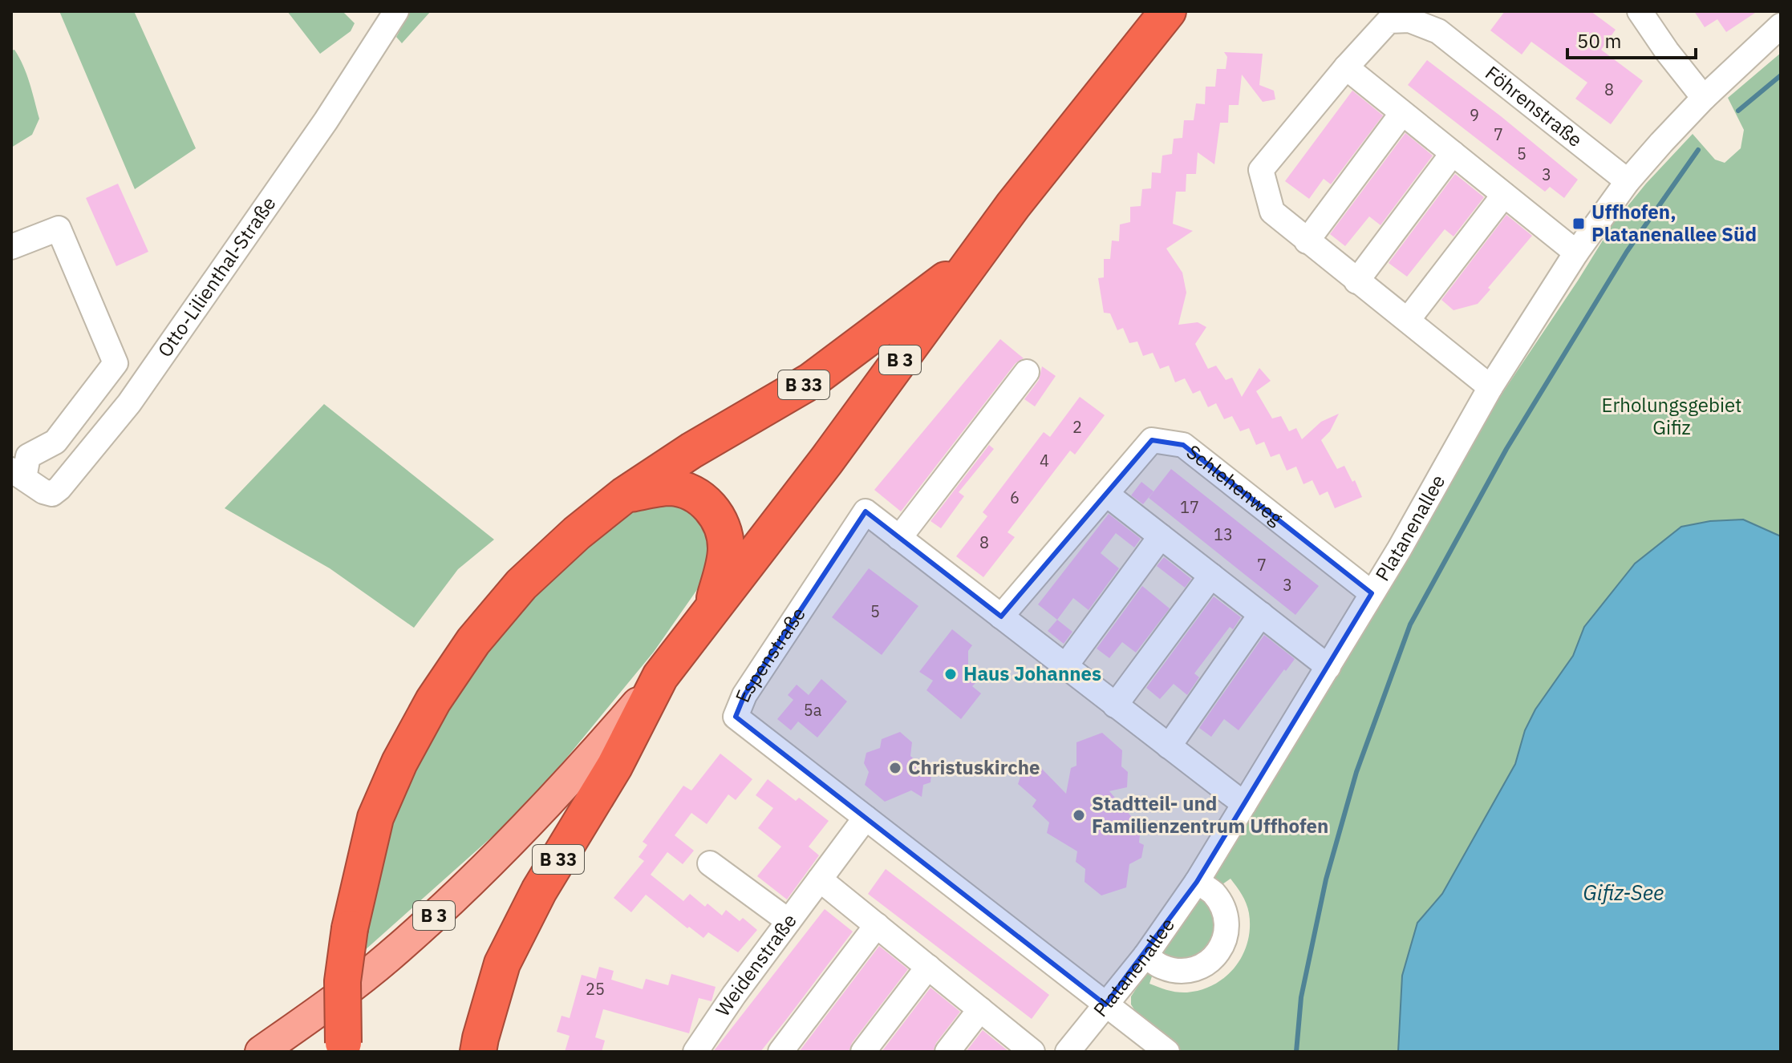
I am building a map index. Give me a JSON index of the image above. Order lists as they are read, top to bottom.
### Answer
{
  "streets": {
    "highway": ["B 3", "B 33"],
    "street": [
      "Föhrenstraße",
      "Otto-Lilienthal-Straße",
      "Schlehenweg",
      "Platanenallee",
      "Espenstraße",
      "Weidenstraße"
    ]
  },
  "crossings": [
    ["Föhrenstraße", "Platanenallee"],
    ["B 3", "B 33"],
    ["Schlehenweg", "Platanenallee"],
    ["Schlehenweg", "Espenstraße"],
    ["Platanenallee", "Espenstraße"],
    ["Espenstraße", "Weidenstraße"]
  ],
  "water": ["Gifiz-See"],
  "parks": ["Erholungsgebiet Gifiz"],
  "places": {
    "transit": ["Uffhofen, Platanenallee Süd"],
    "other": ["Haus Johannes", "Christuskirche", "Stadtteil- und Familienzentrum Uffhofen"]
  },
  "house_numbers": [
    "8",
    "9",
    "7",
    "5",
    "3",
    "2",
    "4",
    "6",
    "17",
    "13",
    "8",
    "7",
    "3",
    "5",
    "5a",
    "25"
  ],
  "scale_bar": "50 m"
}
